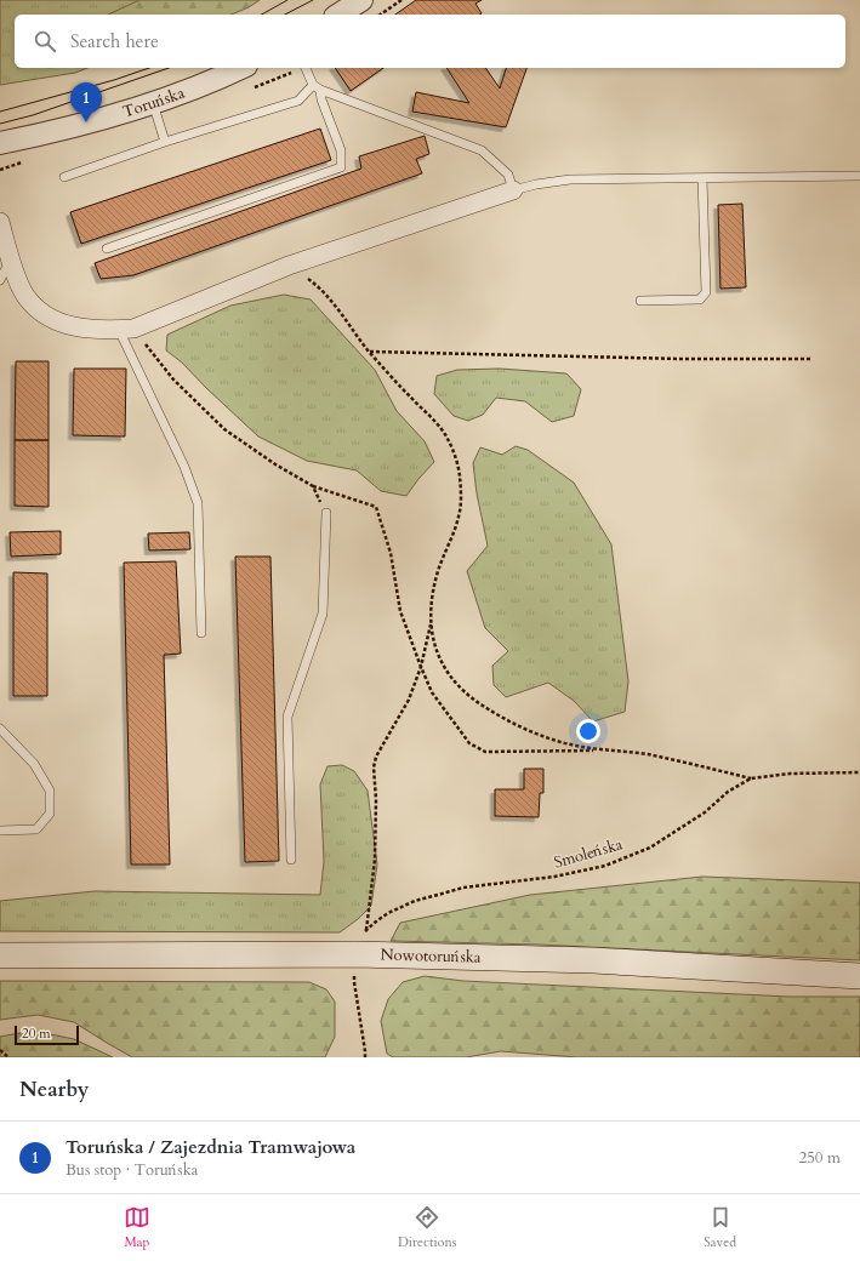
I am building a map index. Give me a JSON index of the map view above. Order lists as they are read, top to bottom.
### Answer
{
  "streets": {
    "main road": ["Nowotoruńska"],
    "street": ["Toruńska"],
    "path": ["Smoleńska"]
  },
  "crossings": [
    ["Smoleńska", "Nowotoruńska"]
  ],
  "scale_bar": "20 m",
  "page": {
    "search": "Search here",
    "pins": "1",
    "scale": "20 m",
    "heading": "Nearby",
    "list": [
      {
        "mark": "1",
        "name": "Toruńska / Zajezdnia Tramwajowa",
        "note": "Bus stop · Toruńska",
        "value": "250 m"
      }
    ],
    "nav": ["Map", "Directions", "Saved"]
  }
}
